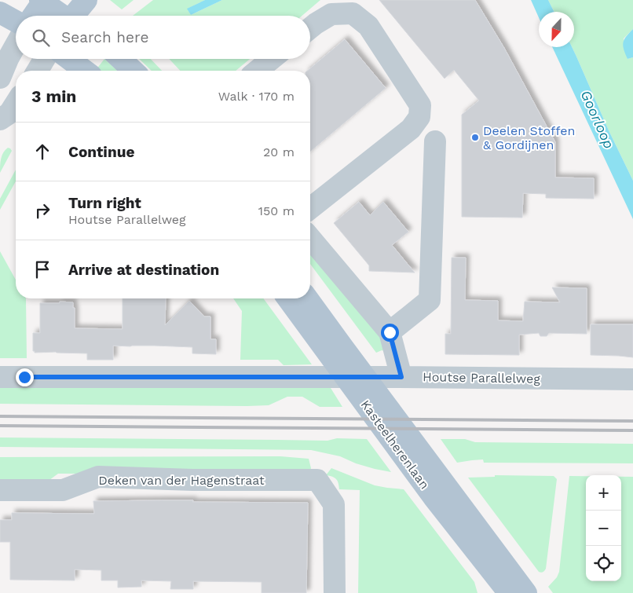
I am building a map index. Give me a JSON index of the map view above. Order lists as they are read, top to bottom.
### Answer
{
  "streets": {
    "main road": ["Kasteelherenlaan"],
    "street": ["Houtse Parallelweg", "Deken van der Hagenstraat"]
  },
  "water": ["Goorloop"],
  "places": ["Deelen Stoffen & Gordijnen"],
  "north": "bottom",
  "page": {
    "search": "Search here",
    "heading": ["3 min", "Walk · 170 m"],
    "list": [
      ["Continue", "20 m"],
      ["Turn right", "Houtse Parallelweg", "150 m"],
      "Arrive at destination"
    ],
    "map_buttons": ["+", "−"]
  }
}
